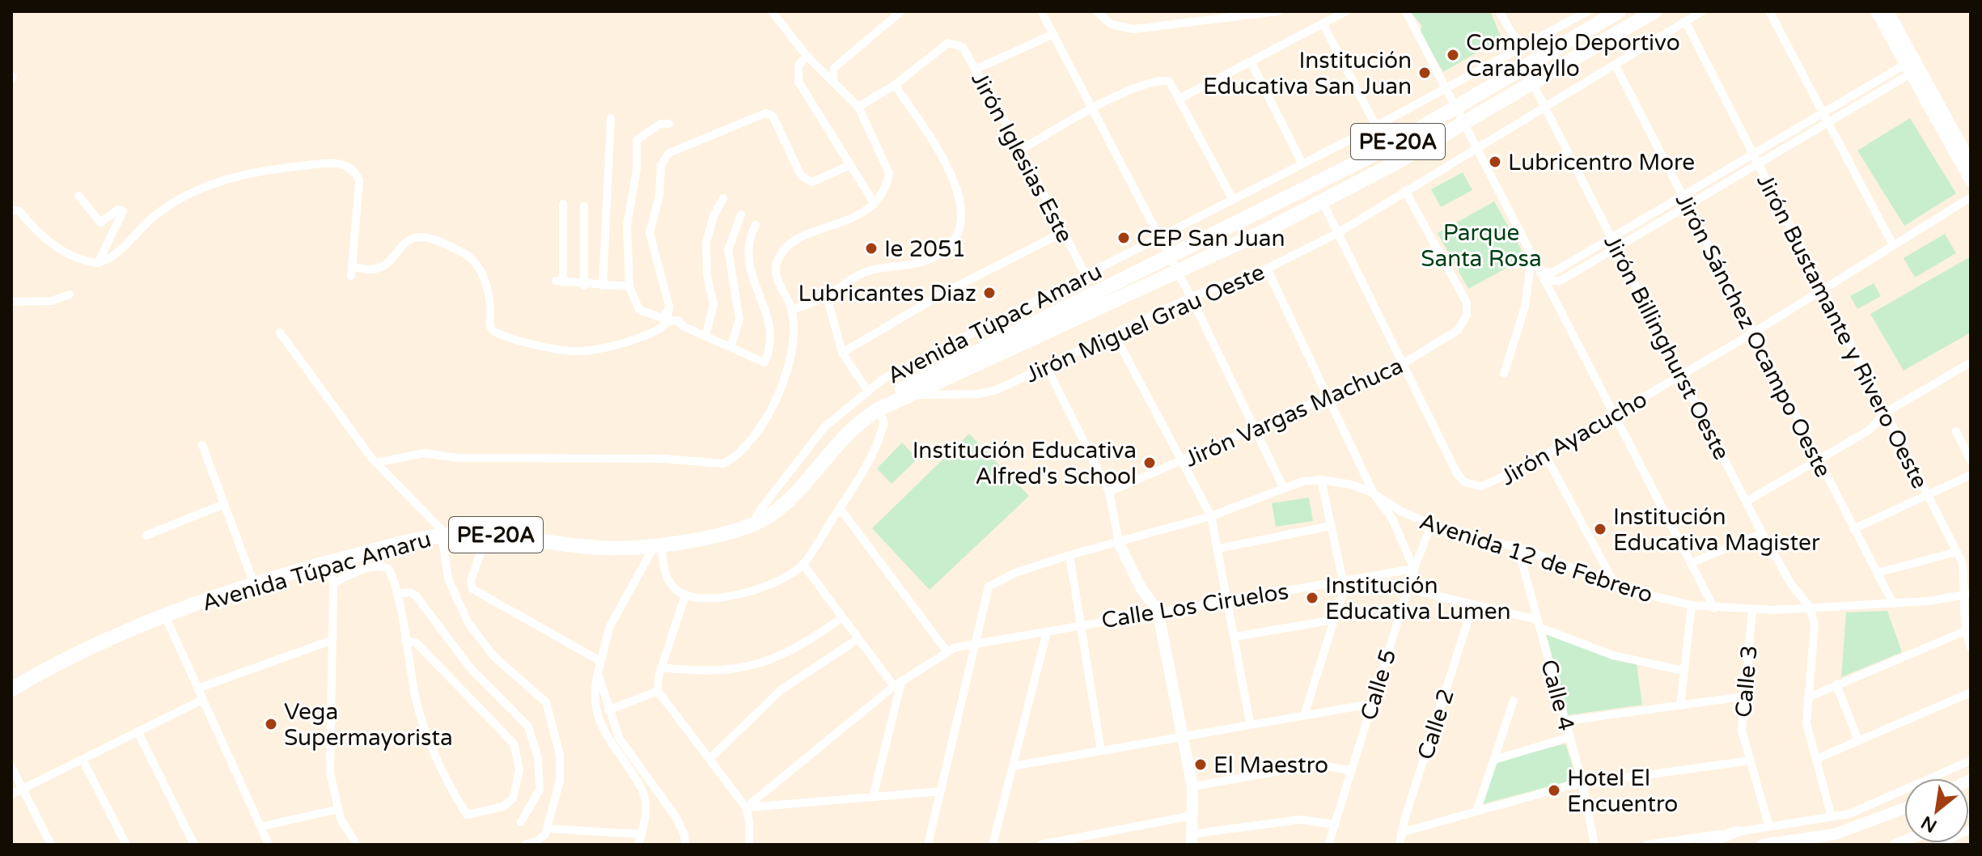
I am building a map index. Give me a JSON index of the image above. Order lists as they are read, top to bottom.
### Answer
{
  "streets": {
    "highway": ["PE-20A", "Avenida Túpac Amaru"],
    "street": [
      "Jirón Iglesias Este",
      "Jirón Miguel Grau Oeste",
      "Jirón Bustamante y Rivero Oeste",
      "Jirón Sánchez Ocampo Oeste",
      "Jirón Billinghurst Oeste",
      "Jirón Vargas Machuca",
      "Jirón Ayacucho",
      "Avenida 12 de Febrero",
      "Calle Los Ciruelos",
      "Calle 3",
      "Calle 5",
      "Calle 4",
      "Calle 2"
    ]
  },
  "crossings": [
    ["Jirón Iglesias Este", "Avenida Túpac Amaru"],
    ["Avenida Túpac Amaru", "Jirón Miguel Grau Oeste"],
    ["Avenida Túpac Amaru", "Jirón Billinghurst Oeste"],
    ["Jirón Miguel Grau Oeste", "Jirón Bustamante y Rivero Oeste"],
    ["Jirón Miguel Grau Oeste", "Jirón Sánchez Ocampo Oeste"],
    ["Jirón Miguel Grau Oeste", "Jirón Billinghurst Oeste"],
    ["Jirón Miguel Grau Oeste", "Jirón Vargas Machuca"],
    ["Jirón Bustamante y Rivero Oeste", "Jirón Ayacucho"],
    ["Jirón Bustamante y Rivero Oeste", "Avenida 12 de Febrero"],
    ["Jirón Sánchez Ocampo Oeste", "Jirón Ayacucho"],
    ["Jirón Sánchez Ocampo Oeste", "Avenida 12 de Febrero"],
    ["Jirón Billinghurst Oeste", "Jirón Ayacucho"],
    ["Jirón Billinghurst Oeste", "Avenida 12 de Febrero"],
    ["Jirón Vargas Machuca", "Jirón Ayacucho"],
    ["Avenida 12 de Febrero", "Calle Los Ciruelos"],
    ["Avenida 12 de Febrero", "Calle 3"],
    ["Avenida 12 de Febrero", "Calle 5"],
    ["Avenida 12 de Febrero", "Calle 4"],
    ["Calle Los Ciruelos", "Calle 5"]
  ],
  "parks": ["Parque Santa Rosa"],
  "places": [
    "Complejo Deportivo Carabayllo",
    "Institución Educativa San Juan",
    "Lubricentro More",
    "CEP San Juan",
    "Ie 2051",
    "Lubricantes Diaz",
    "Institución Educativa Alfred's School",
    "Institución Educativa Magister",
    "Institución Educativa Lumen",
    "Vega Supermayorista",
    "El Maestro",
    "Hotel El Encuentro"
  ],
  "north": "bottom left"
}
